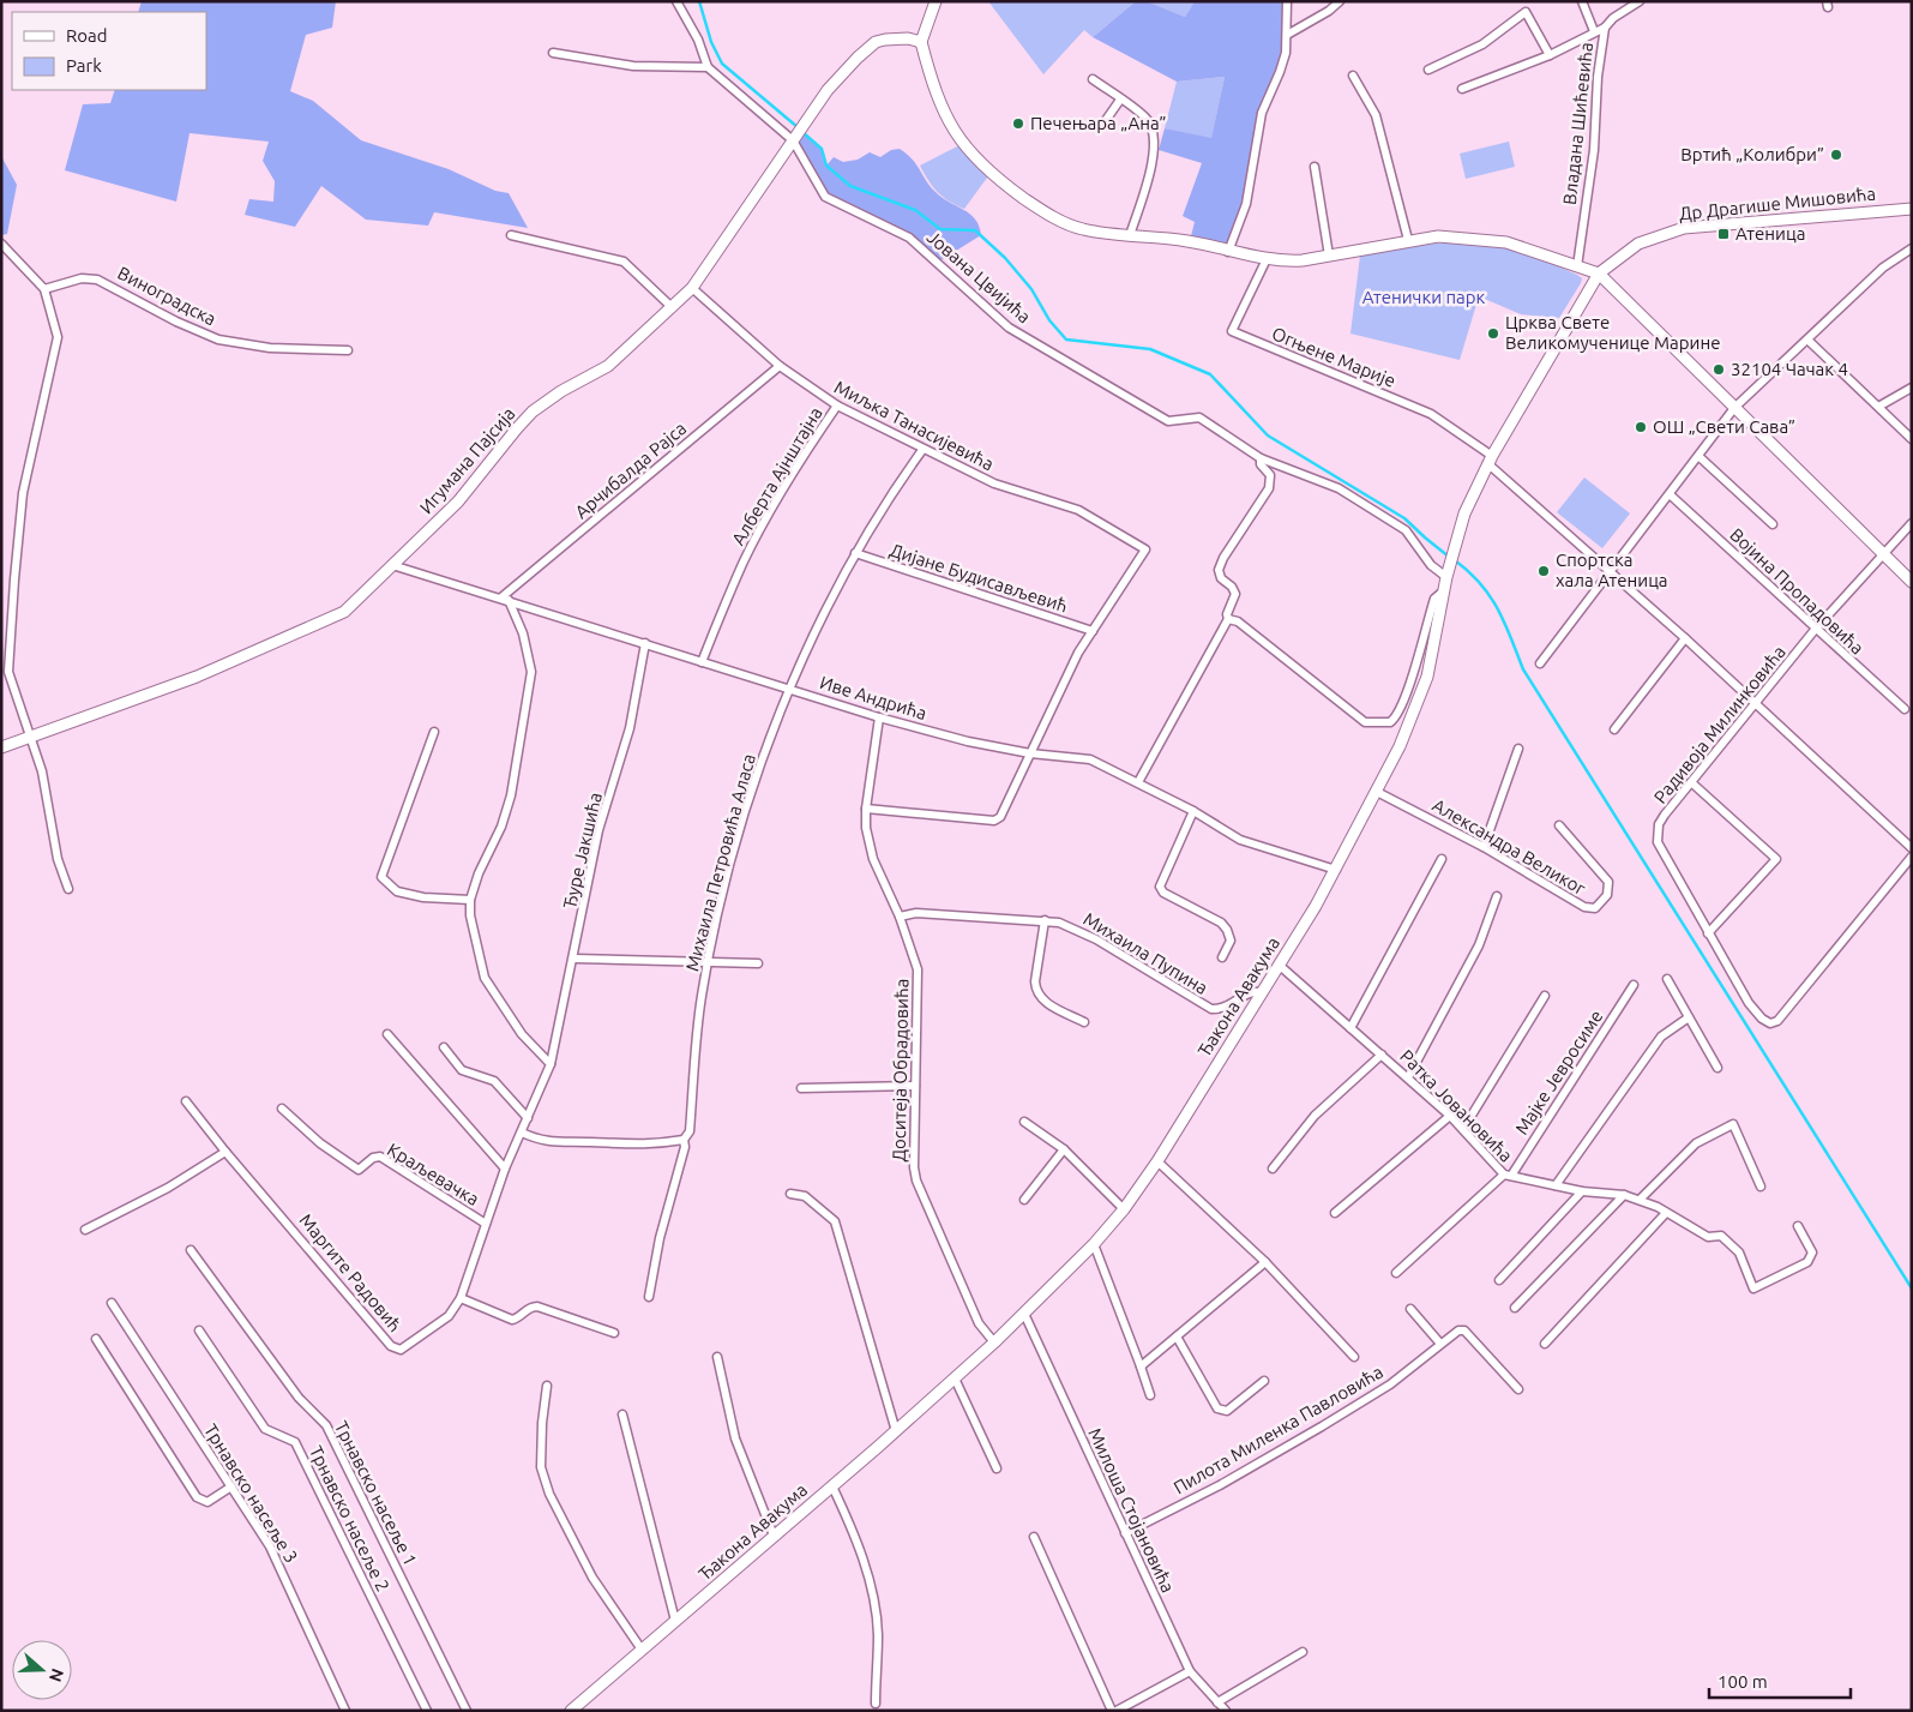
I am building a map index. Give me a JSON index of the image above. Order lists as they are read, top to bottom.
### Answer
{
  "streets": {
    "street": [
      "Владана Шићевића",
      "Др Драгише Мишовића",
      "Јована Цвијића",
      "Виноградска",
      "Огњене Марије",
      "Миљка Танасијевића",
      "Игумана Пајсија",
      "Арчибалда Рајса",
      "Алберта Ајнштајна",
      "Дијане Будисављевић",
      "Војина Пропадовића",
      "Иве Андрића",
      "Радивоја Милинковића",
      "Александра Великог",
      "Ђуре Јакшића",
      "Михаила Петровића Аласа",
      "Михаила Пупина",
      "Ђакона Авакума",
      "Доситеја Обрадовића",
      "Мајке Јевросиме",
      "Ратка Јовановића",
      "Краљевачка",
      "Маргите Радовић",
      "Пилота Миленка Павловића",
      "Трнавско насеље 3",
      "Трнавско насеље 1",
      "Милоша Стојановића",
      "Трнавско насеље 2"
    ]
  },
  "crossings": [
    ["Др Драгише Мишовића", "Јована Цвијића"],
    ["Др Драгише Мишовића", "Огњене Марије"],
    ["Др Драгише Мишовића", "Ђакона Авакума"],
    ["Јована Цвијића", "Игумана Пајсија"],
    ["Јована Цвијића", "Ђакона Авакума"],
    ["Миљка Танасијевића", "Игумана Пајсија"],
    ["Миљка Танасијевића", "Арчибалда Рајса"],
    ["Миљка Танасијевића", "Алберта Ајнштајна"],
    ["Миљка Танасијевића", "Дијане Будисављевић"],
    ["Миљка Танасијевића", "Михаила Петровића Аласа"],
    ["Игумана Пајсија", "Иве Андрића"],
    ["Арчибалда Рајса", "Иве Андрића"],
    ["Алберта Ајнштајна", "Иве Андрића"],
    ["Дијане Будисављевић", "Михаила Петровића Аласа"],
    ["Војина Пропадовића", "Радивоја Милинковића"],
    ["Иве Андрића", "Ђуре Јакшића"],
    ["Иве Андрића", "Михаила Петровића Аласа"],
    ["Иве Андрића", "Ђакона Авакума"],
    ["Иве Андрића", "Доситеја Обрадовића"],
    ["Александра Великог", "Ђакона Авакума"],
    ["Ђуре Јакшића", "Маргите Радовић"],
    ["Михаила Пупина", "Ђакона Авакума"],
    ["Михаила Пупина", "Доситеја Обрадовића"],
    ["Ђакона Авакума", "Доситеја Обрадовића"],
    ["Ђакона Авакума", "Ратка Јовановића"],
    ["Ђакона Авакума", "Милоша Стојановића"],
    ["Мајке Јевросиме", "Ратка Јовановића"],
    ["Краљевачка", "Маргите Радовић"],
    ["Пилота Миленка Павловића", "Милоша Стојановића"]
  ],
  "parks": ["Атенички парк"],
  "places": {
    "other": [
      "Печењара „Ана”",
      "Вртић „Колибри”",
      "Црква Свете Великомученице Марине",
      "32104 Чачак 4",
      "ОШ „Свети Сава”",
      "Спортска хала Атеница"
    ],
    "transit": ["Атеница"]
  },
  "legend": ["Road", "Park"],
  "scale_bar": "100 m",
  "north": "right"
}
